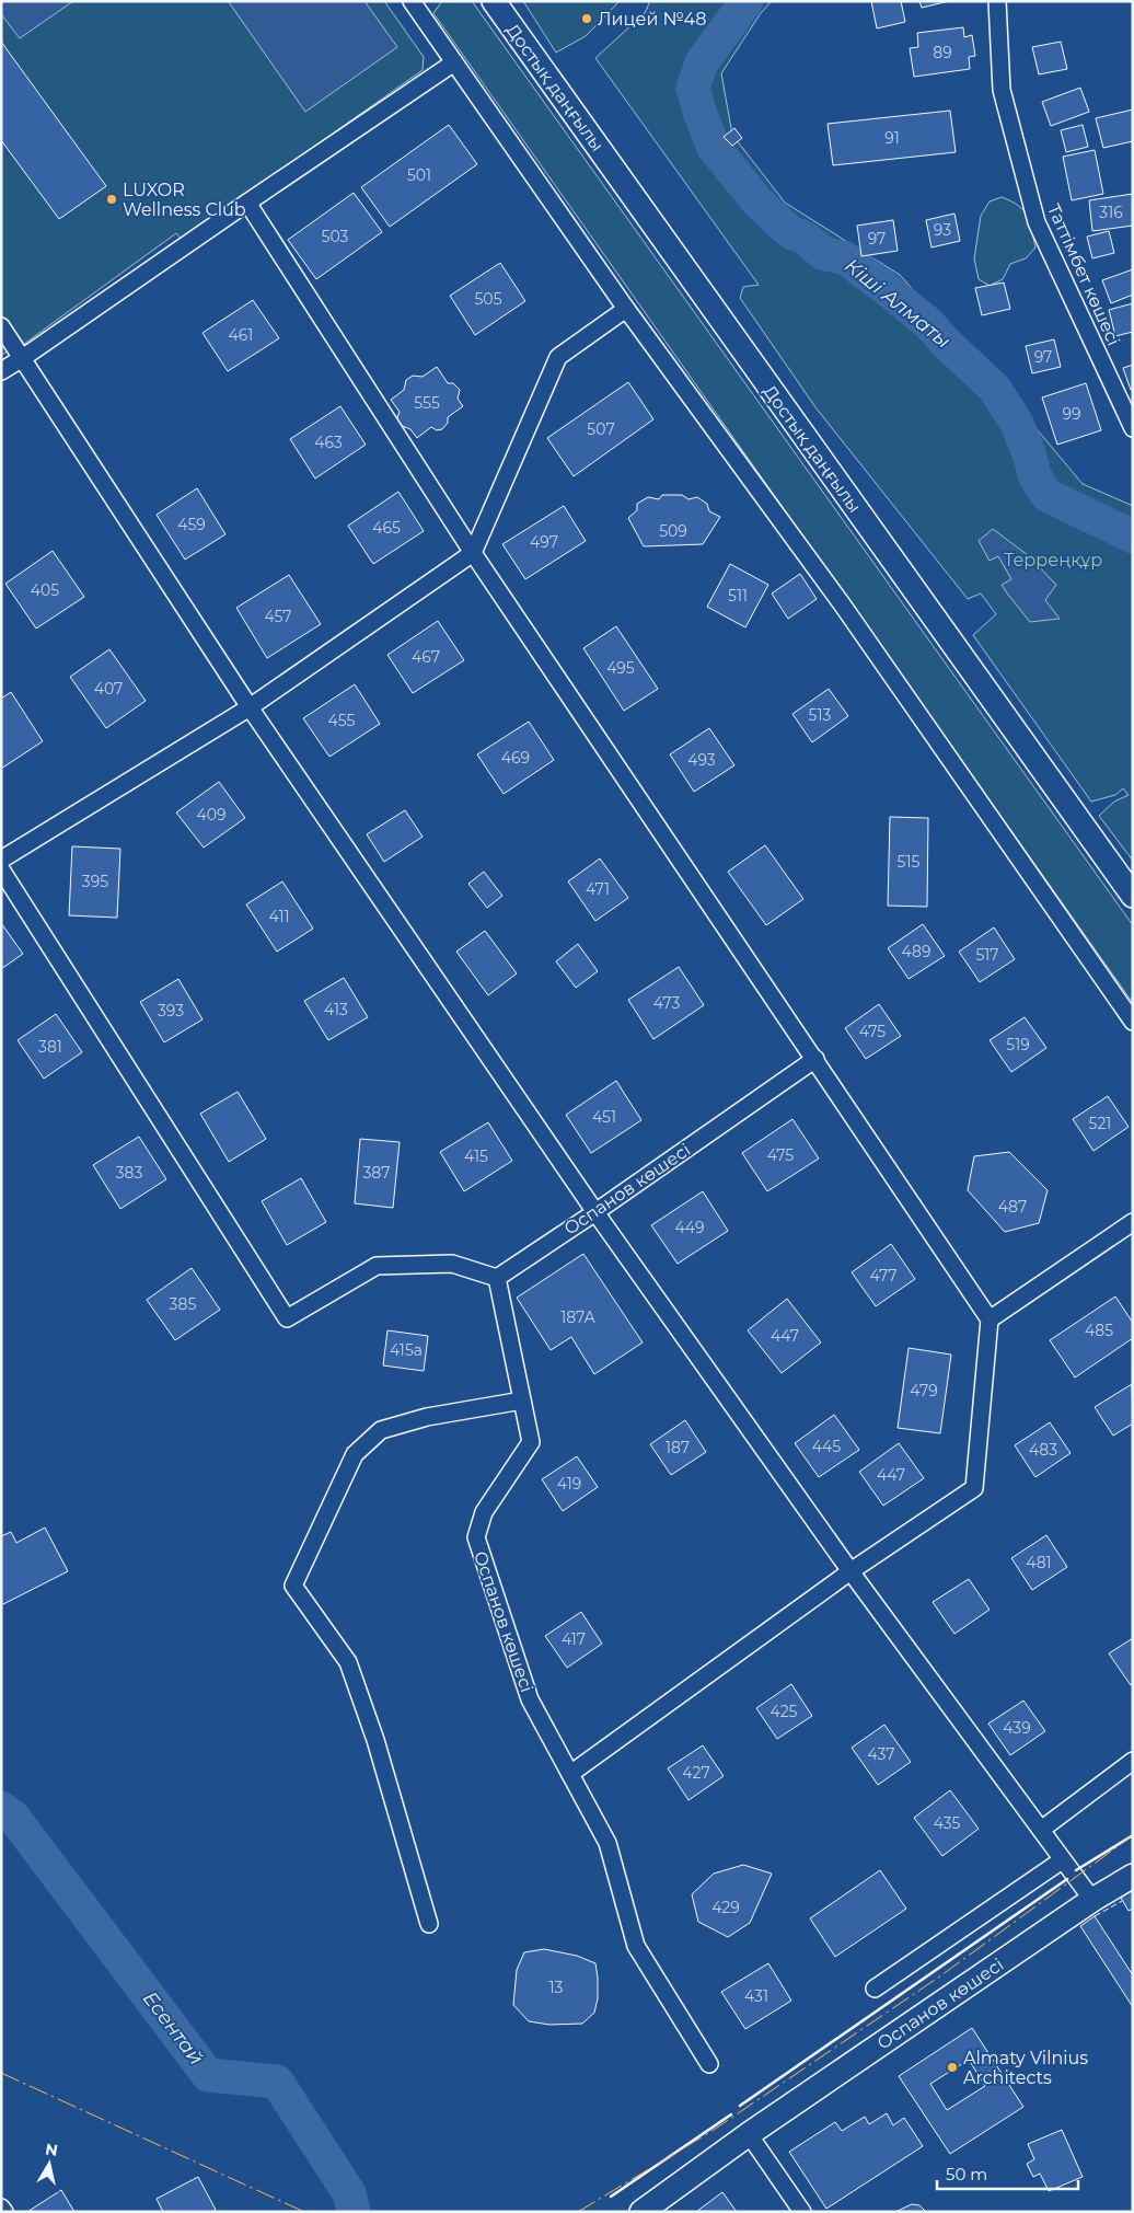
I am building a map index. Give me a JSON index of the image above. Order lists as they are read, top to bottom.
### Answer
{
  "streets": {
    "main road": ["Достық даңғылы", "Оспанов көшесі"],
    "street": ["Таттімбет көшесі"]
  },
  "water": ["Кіші Алматы", "Есентай"],
  "parks": ["Терреңқұр"],
  "places": ["Лицей №48", "LUXOR Wellness Club", "Almaty Vilnius Architects"],
  "house_numbers": [
    "89",
    "91",
    "501",
    "316",
    "93",
    "503",
    "97",
    "505",
    "461",
    "97",
    "555",
    "99",
    "507",
    "463",
    "459",
    "465",
    "509",
    "497",
    "405",
    "511",
    "457",
    "467",
    "495",
    "407",
    "513",
    "455",
    "469",
    "493",
    "409",
    "515",
    "395",
    "471",
    "411",
    "489",
    "517",
    "473",
    "413",
    "393",
    "475",
    "519",
    "381",
    "451",
    "521",
    "475",
    "415",
    "383",
    "387",
    "487",
    "449",
    "477",
    "385",
    "187А",
    "485",
    "447",
    "415а",
    "479",
    "445",
    "187",
    "483",
    "447",
    "419",
    "481",
    "417",
    "425",
    "439",
    "437",
    "427",
    "435",
    "429",
    "13",
    "431"
  ],
  "scale_bar": "50 m",
  "north": "top"
}
